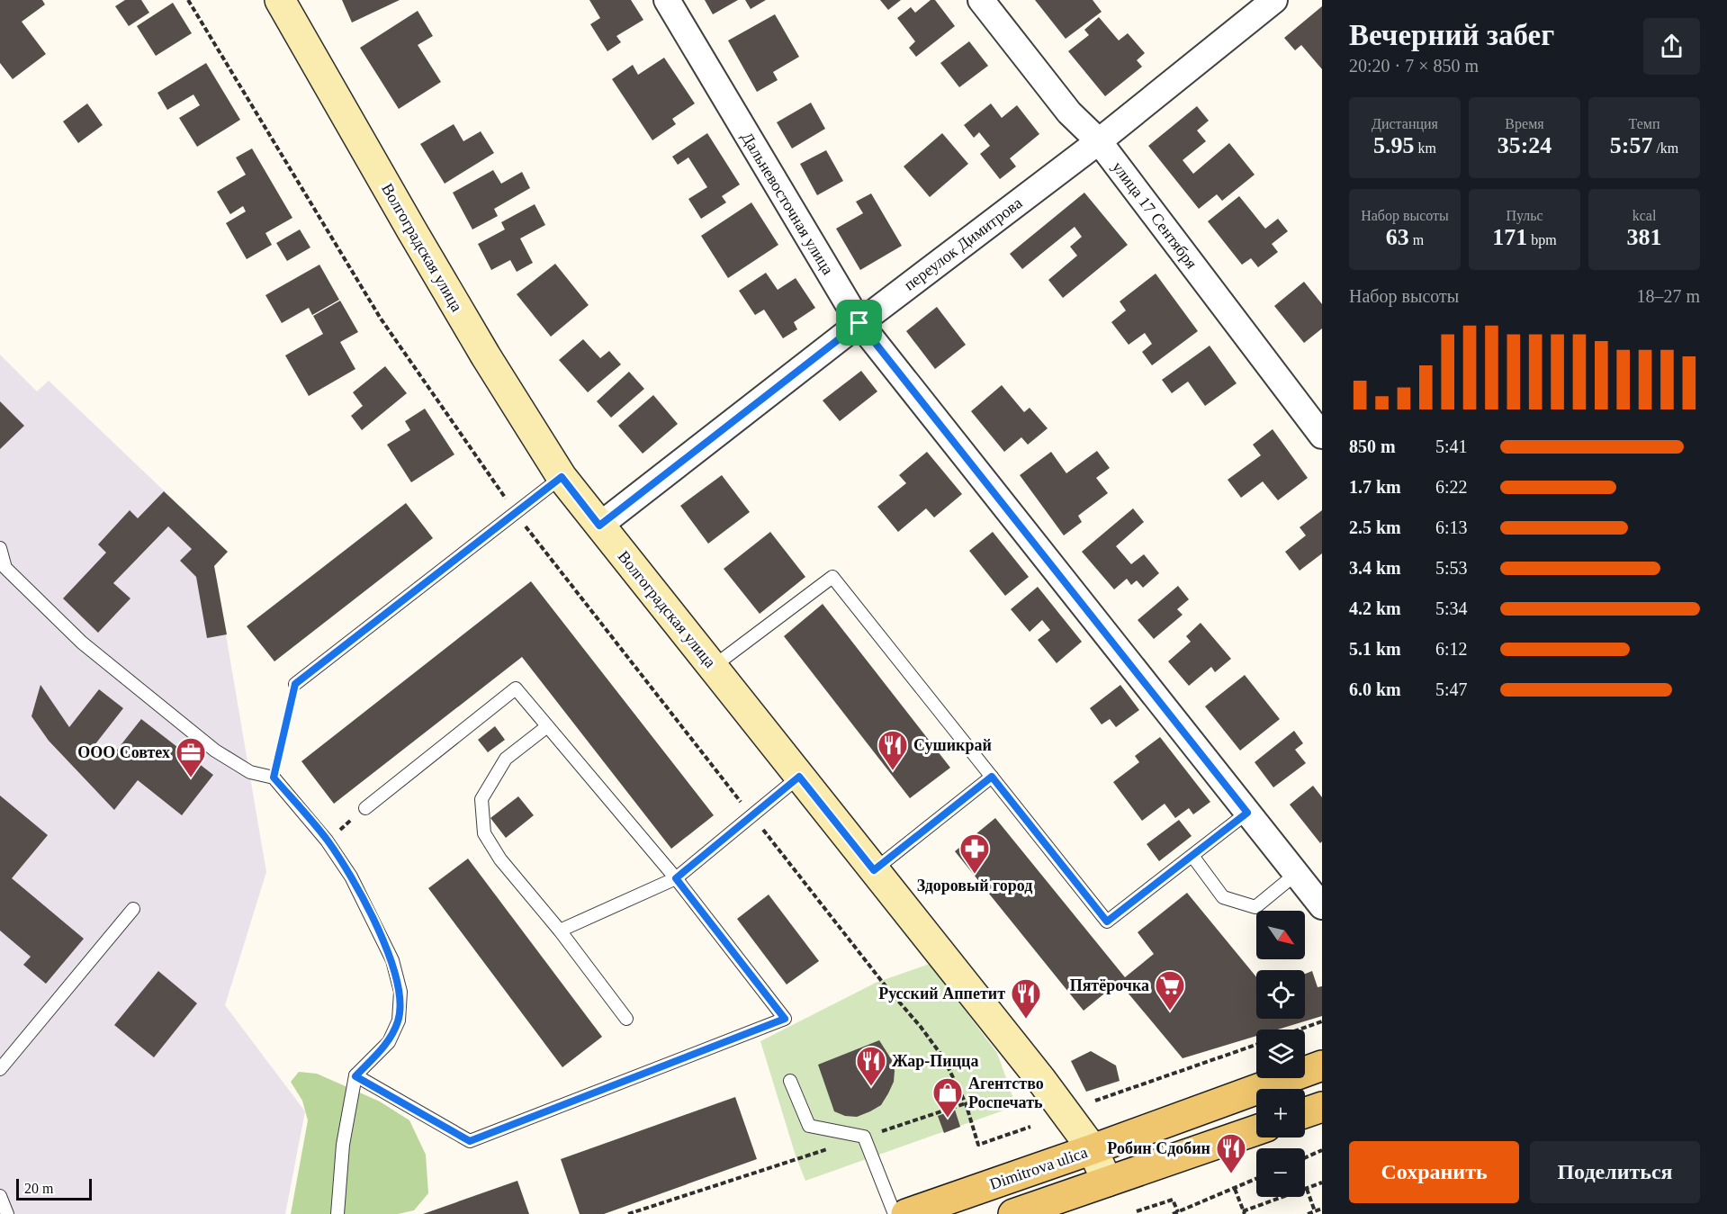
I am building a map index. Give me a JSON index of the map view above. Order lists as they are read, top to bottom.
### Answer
{
  "streets": {
    "main road": ["Волгоградская улица", "Dimitrova ulica"],
    "street": ["Дальневосточная улица", "улица 17 Сентября", "переулок Димитрова"]
  },
  "crossings": [
    ["Дальневосточная улица", "переулок Димитрова"],
    ["улица 17 Сентября", "переулок Димитрова"],
    ["переулок Димитрова", "Волгоградская улица"],
    ["Волгоградская улица", "Dimitrova ulica"]
  ],
  "places": {
    "restaurant": [
      "Сушикрай",
      "Русский Аппетит",
      "Жар-Пицца",
      "Робин Сдобин"
    ],
    "office": ["ООО Совтех"],
    "pharmacy": ["Здоровый город"],
    "supermarket": ["Пятёрочка"],
    "shop": ["Агентство Роспечать"]
  },
  "scale_bar": "20 m",
  "north": "bottom right",
  "page": {
    "heading": ["Вечерний забег", "20:20 · 7 × 850 m"],
    "stats": [
      ["Дистанция", "5.95 km"],
      ["Время", "35:24"],
      ["Темп", "5:57 /km"],
      ["Набор высоты", "63 m"],
      ["Пульс", "171 bpm"],
      ["kcal", "381"]
    ],
    "chart": ["Набор высоты", "18–27 m"],
    "list": [
      {
        "name": "850 m",
        "note": "5:41"
      },
      {
        "name": "1.7 km",
        "note": "6:22"
      },
      {
        "name": "2.5 km",
        "note": "6:13"
      },
      {
        "name": "3.4 km",
        "note": "5:53"
      },
      {
        "name": "4.2 km",
        "note": "5:34"
      },
      {
        "name": "5.1 km",
        "note": "6:12"
      },
      {
        "name": "6.0 km",
        "note": "5:47"
      }
    ],
    "map_buttons": ["+", "−"],
    "buttons": ["Сохранить", "Поделиться"],
    "scale": "20 m"
  }
}
